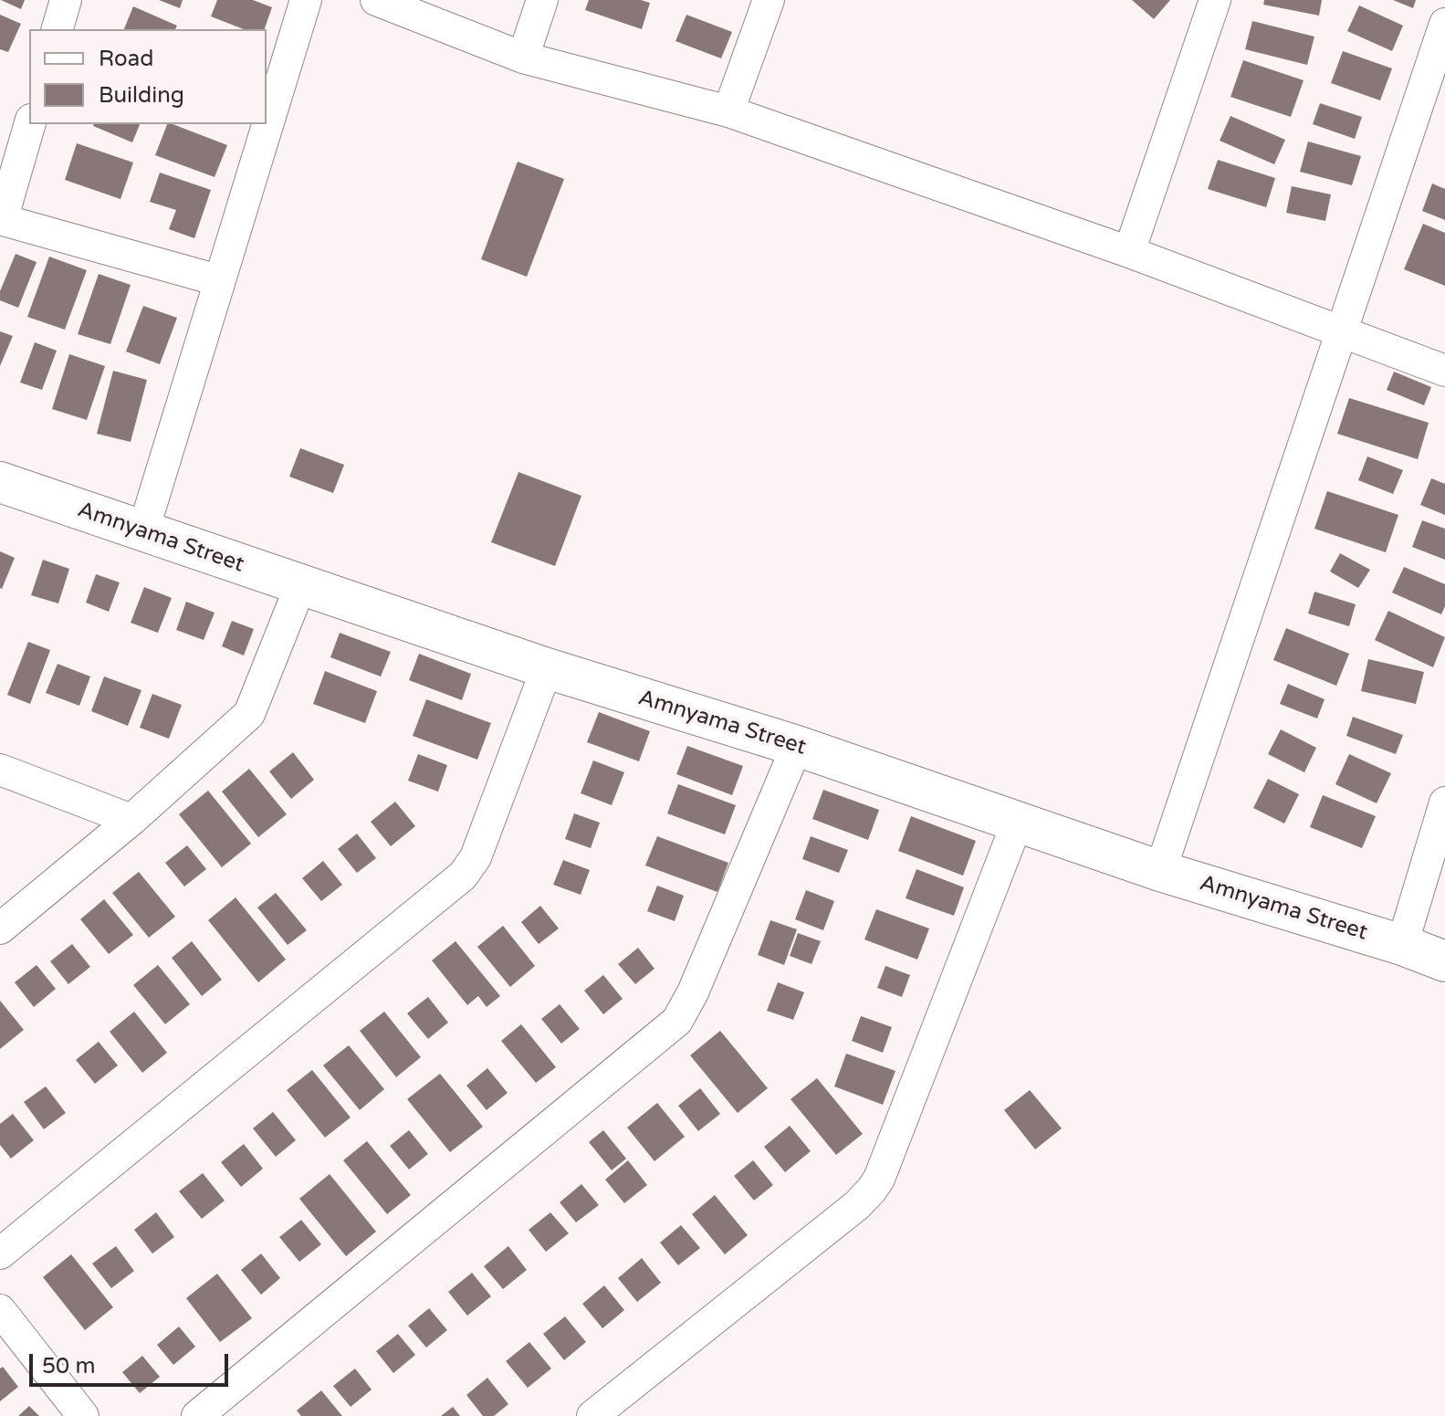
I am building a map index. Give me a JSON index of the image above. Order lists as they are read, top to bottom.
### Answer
{
  "streets": {
    "street": ["Amnyama Street"]
  },
  "legend": ["Road", "Building"],
  "scale_bar": "50 m"
}
